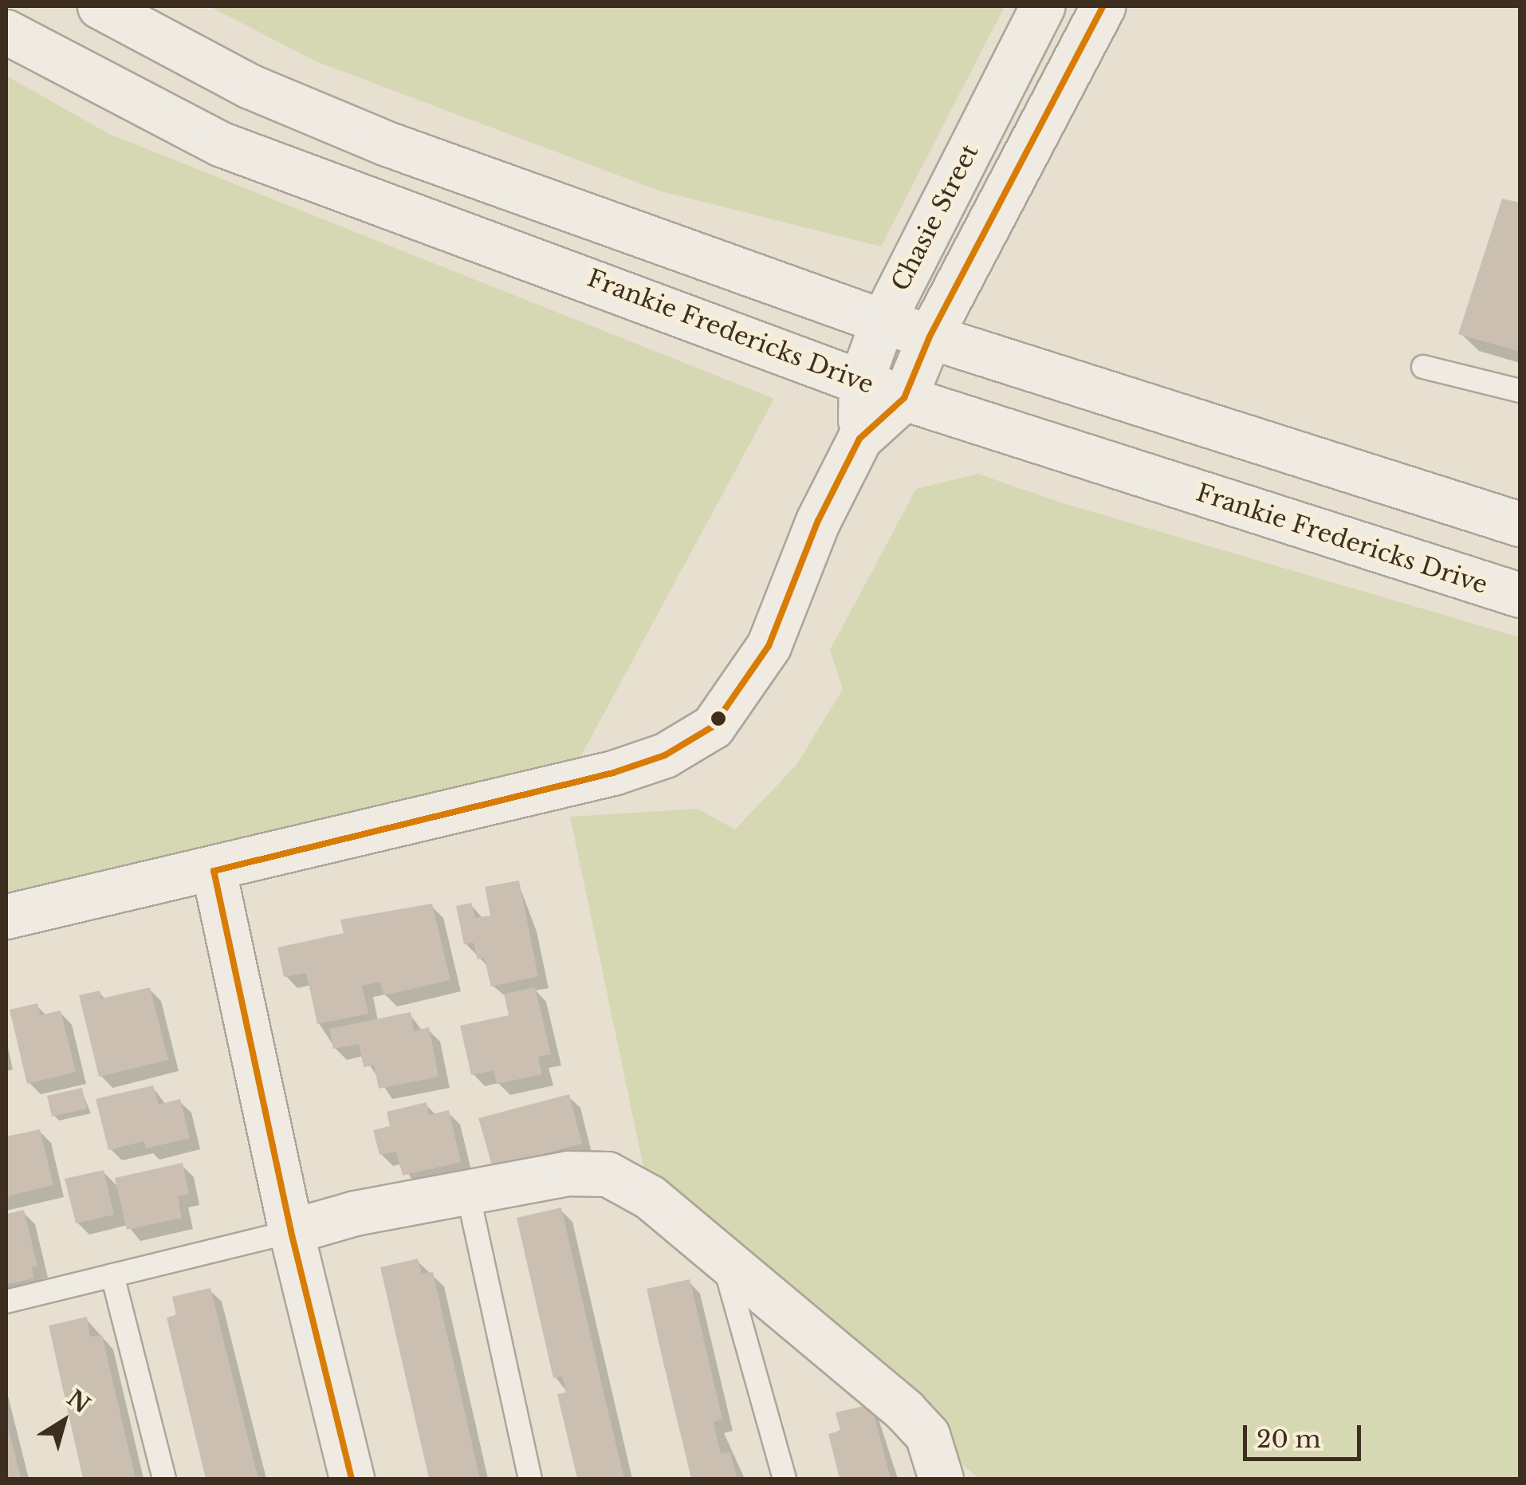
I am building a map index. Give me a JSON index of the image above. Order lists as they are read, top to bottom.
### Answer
{
  "streets": {
    "street": ["Chasie Street", "Frankie Fredericks Drive"]
  },
  "crossings": [
    ["Chasie Street", "Frankie Fredericks Drive"]
  ],
  "scale_bar": "20 m",
  "north": "top right"
}
